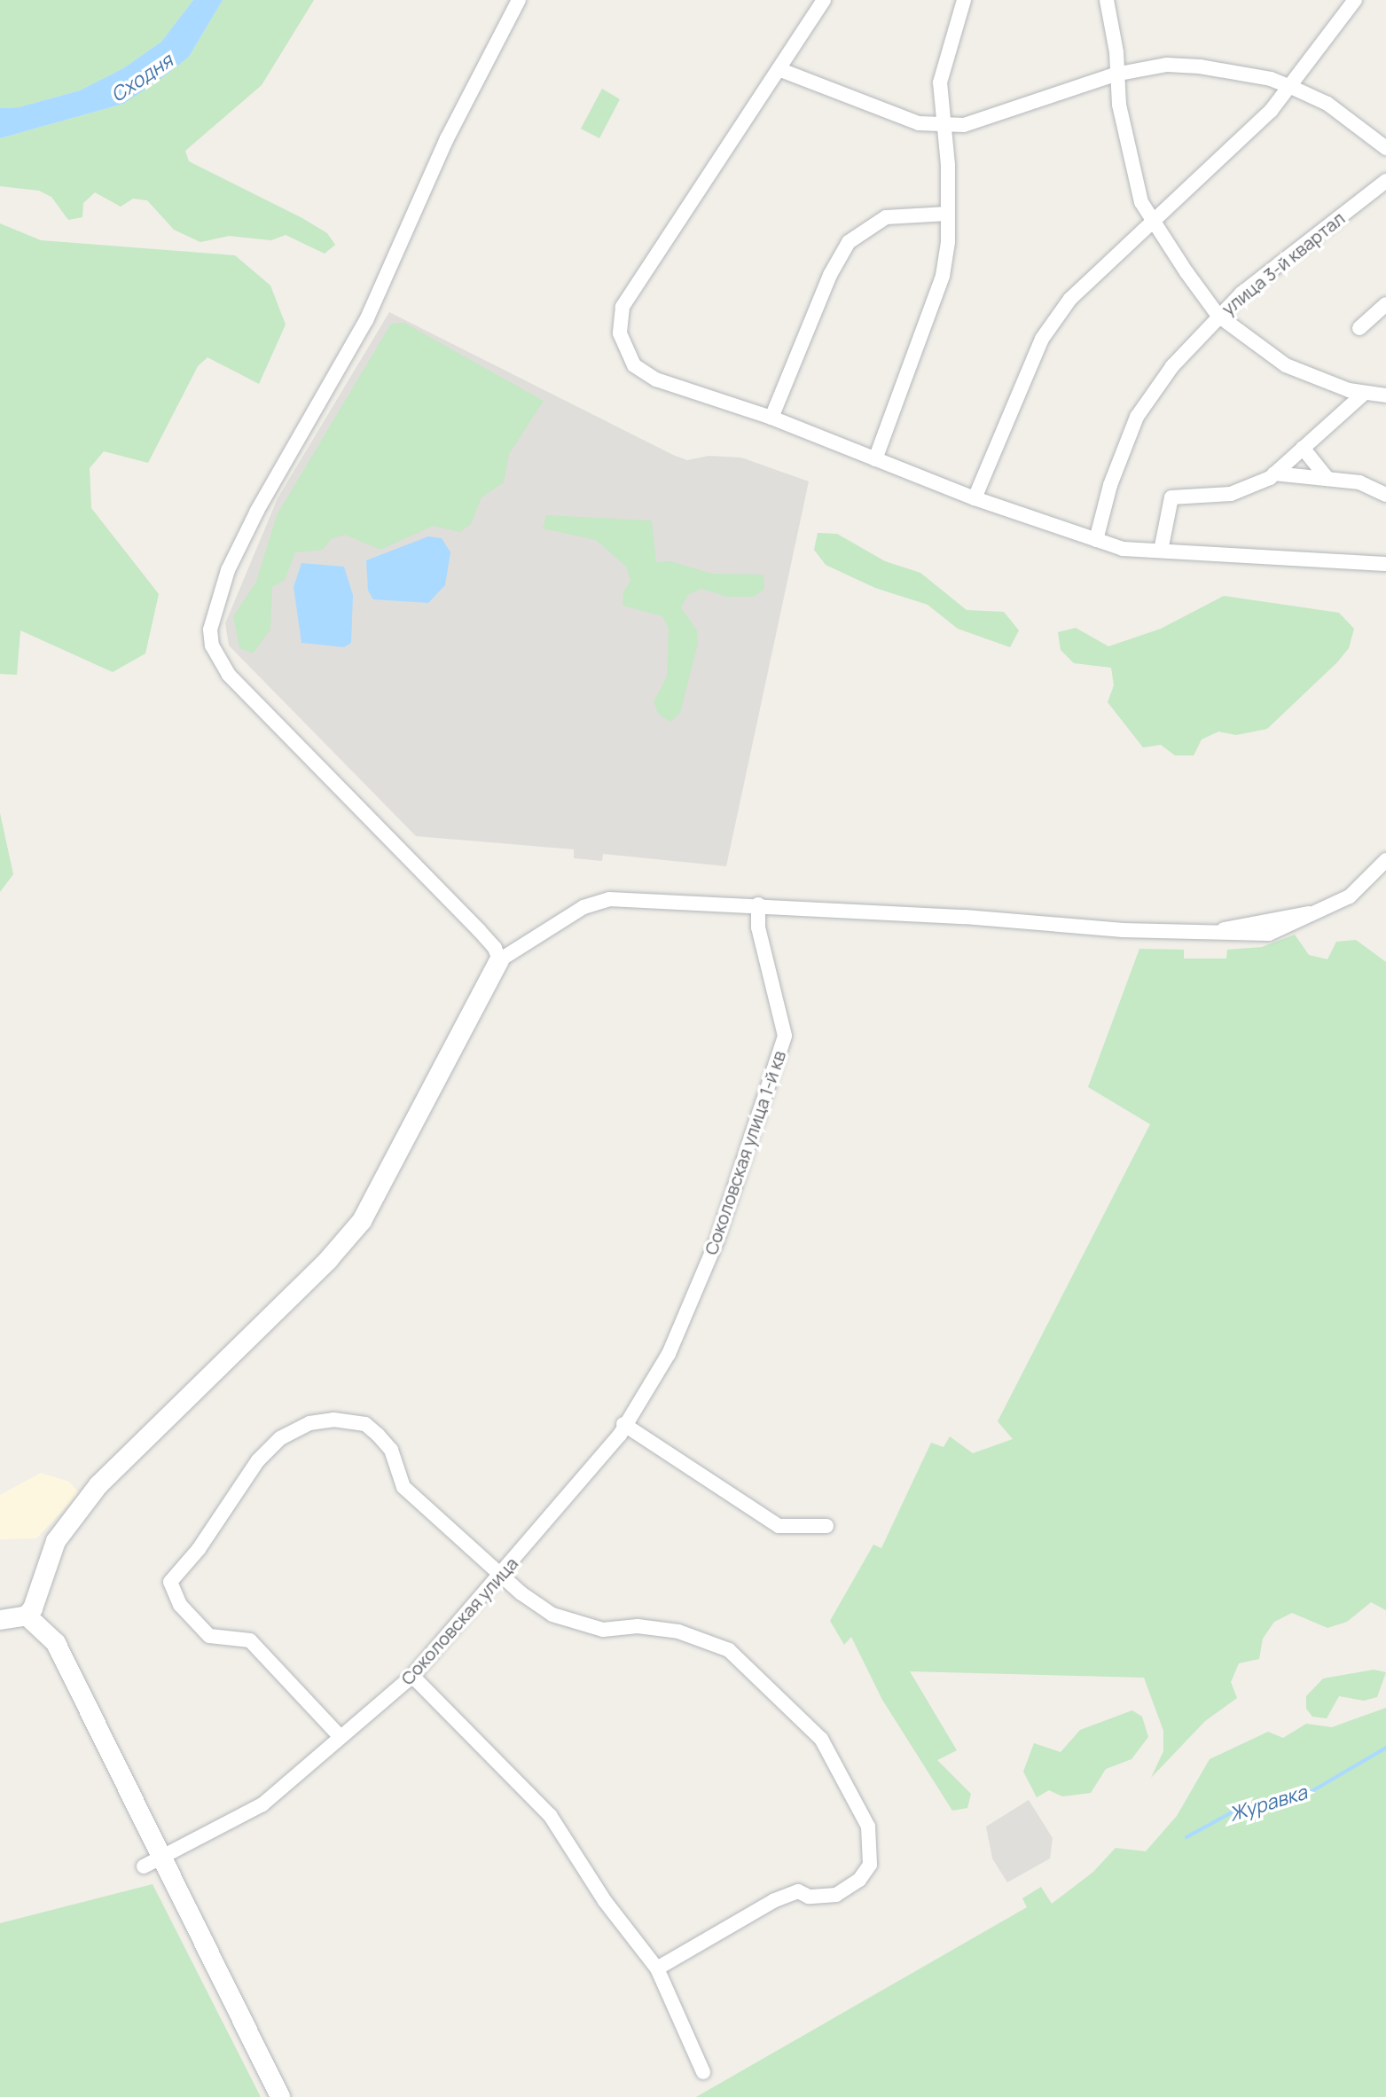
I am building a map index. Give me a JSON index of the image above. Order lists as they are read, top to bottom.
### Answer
{
  "streets": {
    "street": ["улица 3-й квартал", "Соколовская улица 1-й кв", "Соколовская улица"]
  },
  "crossings": [
    ["Соколовская улица 1-й кв", "Соколовская улица"]
  ],
  "water": ["Сходня", "Журавка"]
}
